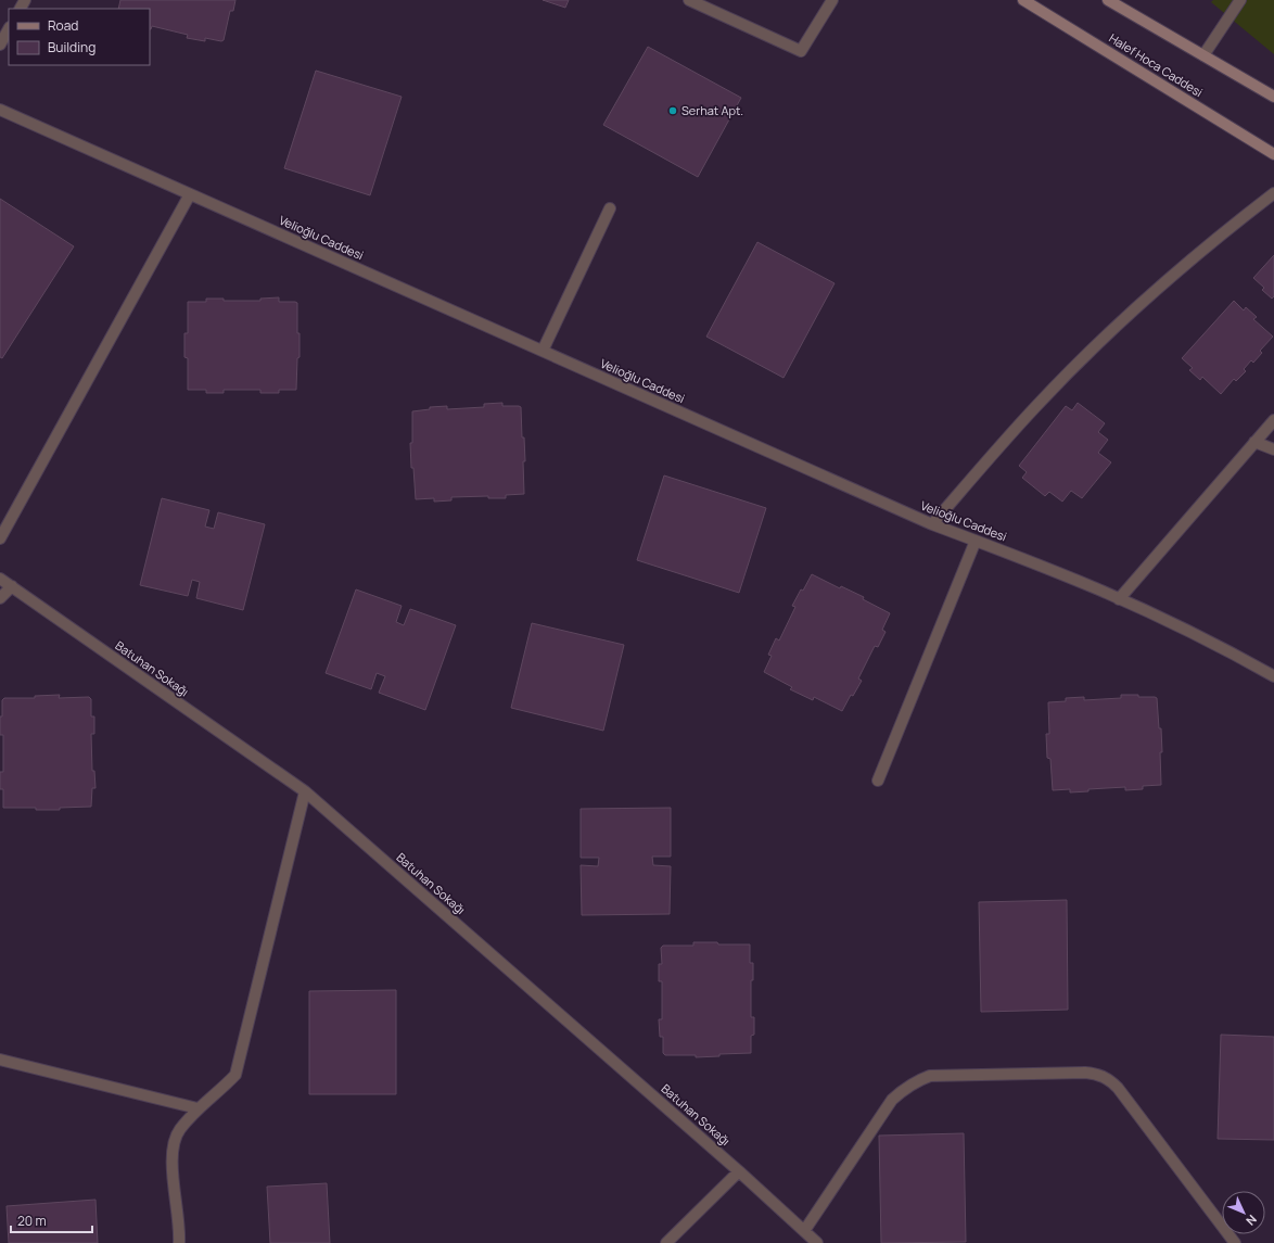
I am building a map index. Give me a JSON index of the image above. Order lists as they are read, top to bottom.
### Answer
{
  "streets": {
    "main road": ["Halef Hoca Caddesi"],
    "street": ["Velioğlu Caddesi", "Batuhan Sokağı"]
  },
  "places": ["Serhat Apt."],
  "legend": ["Road", "Building"],
  "scale_bar": "20 m",
  "north": "bottom right"
}
